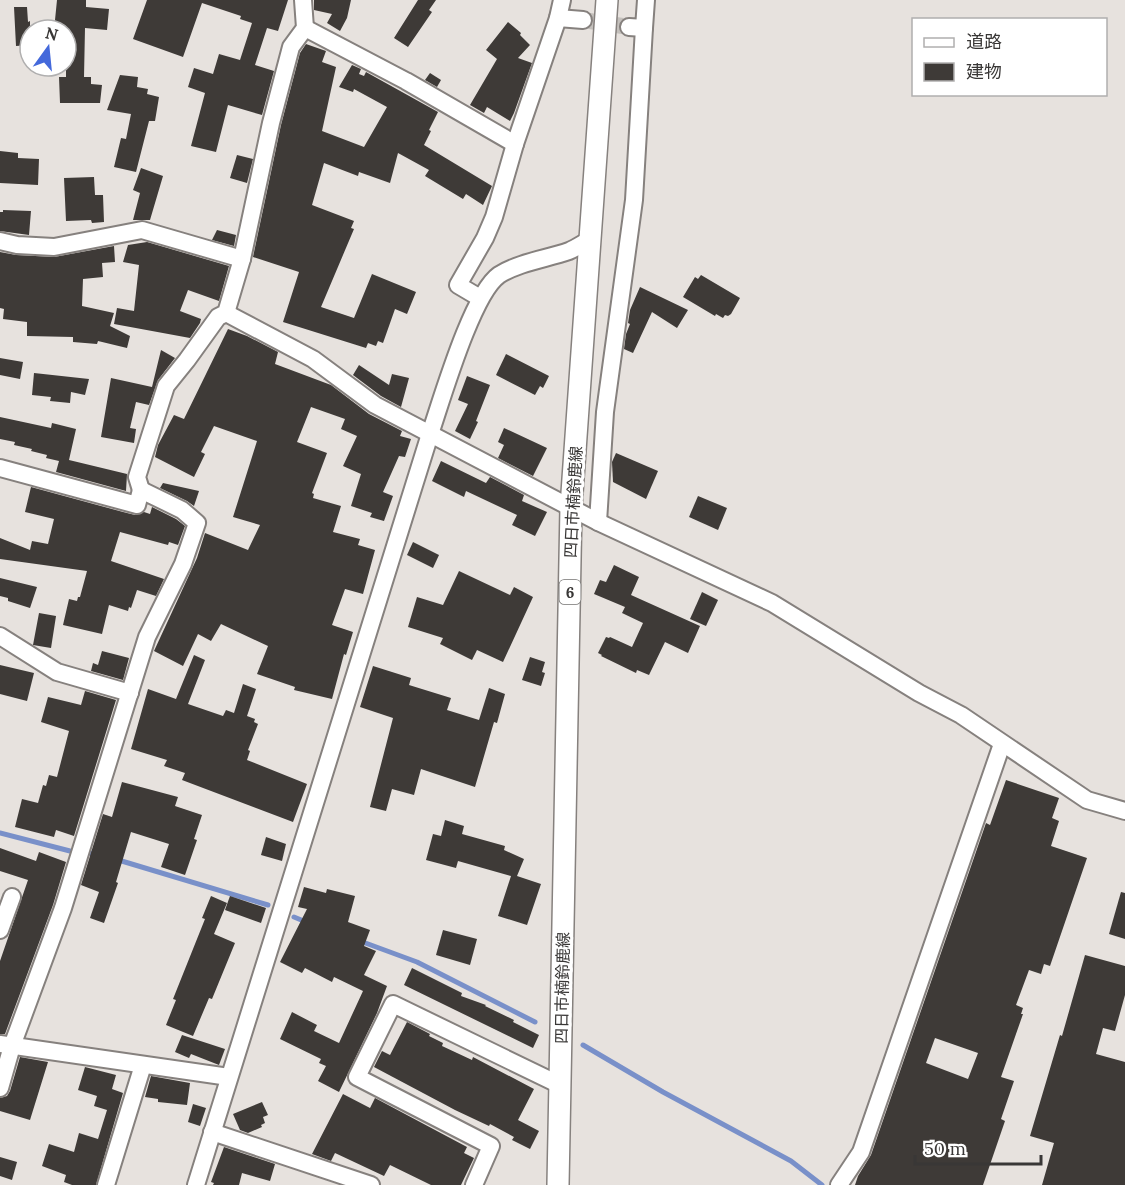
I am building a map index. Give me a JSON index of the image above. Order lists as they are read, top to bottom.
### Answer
{
  "streets": {
    "main road": ["四日市楠鈴鹿線", "6"]
  },
  "legend": ["道路", "建物"],
  "scale_bar": "50 m",
  "north": "top"
}
